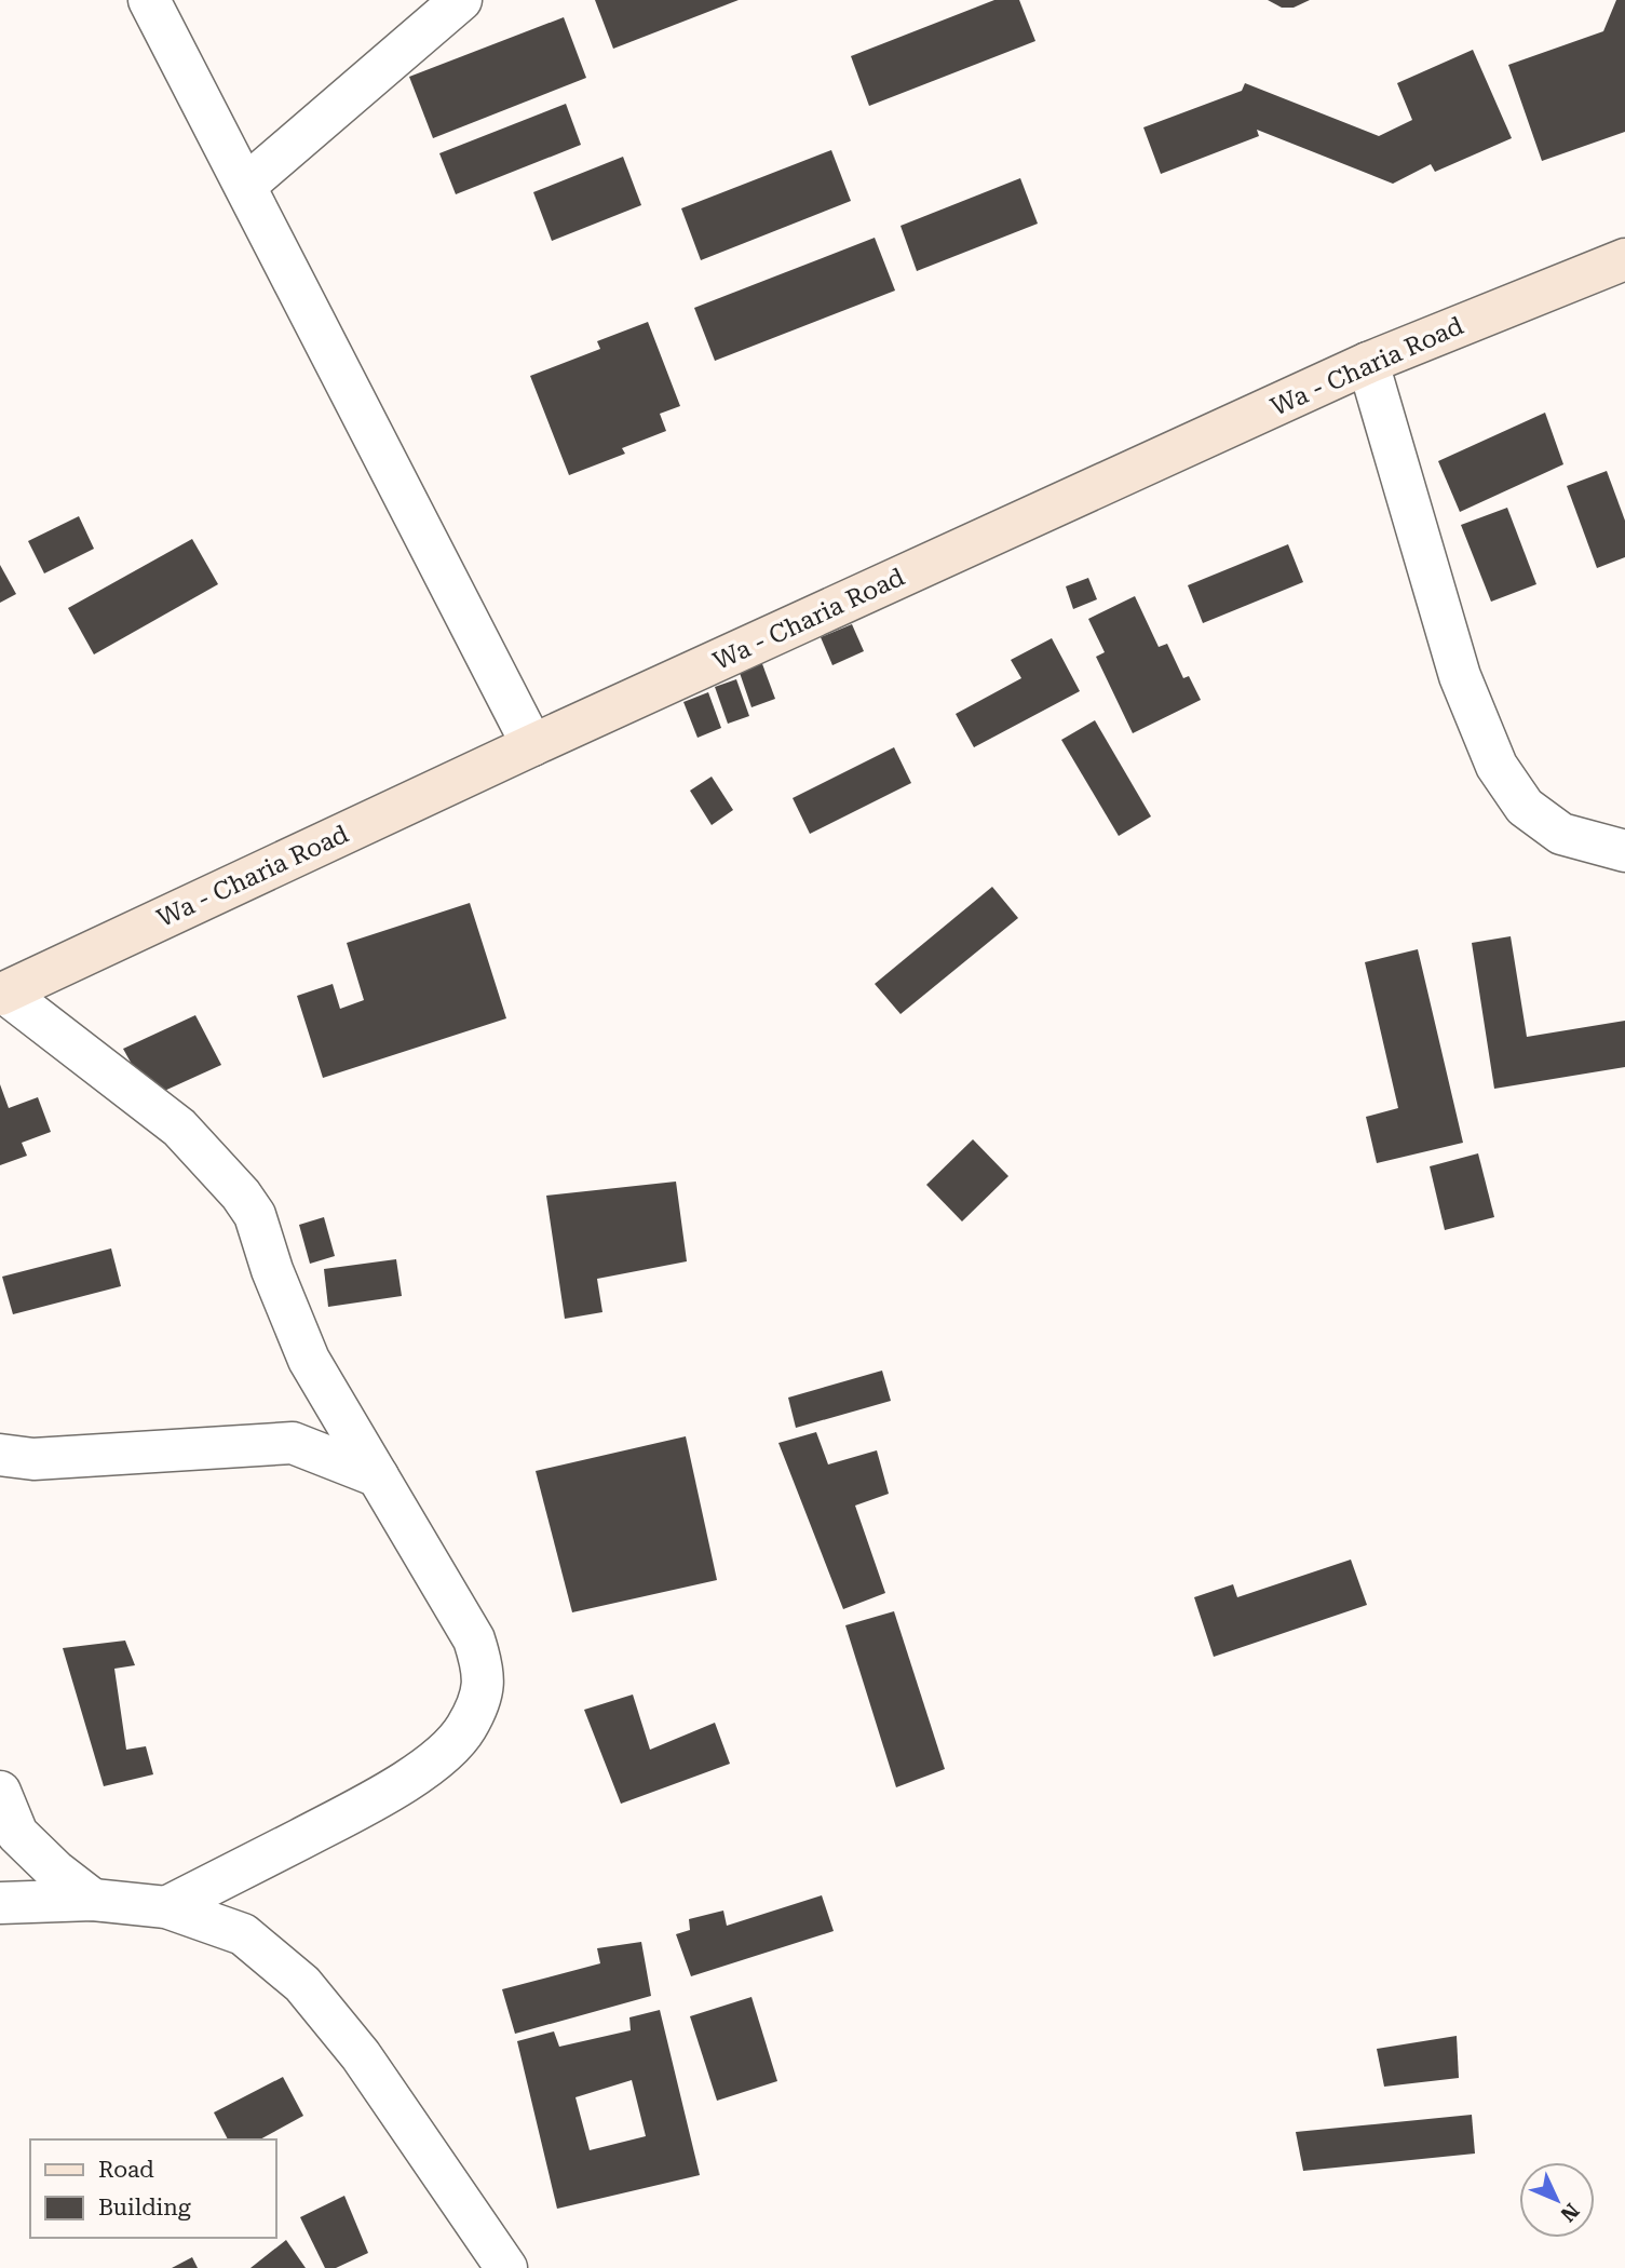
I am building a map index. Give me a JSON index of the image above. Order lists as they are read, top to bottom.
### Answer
{
  "streets": {
    "street": ["Wa - Charia Road"]
  },
  "legend": ["Road", "Building"],
  "north": "bottom right"
}
